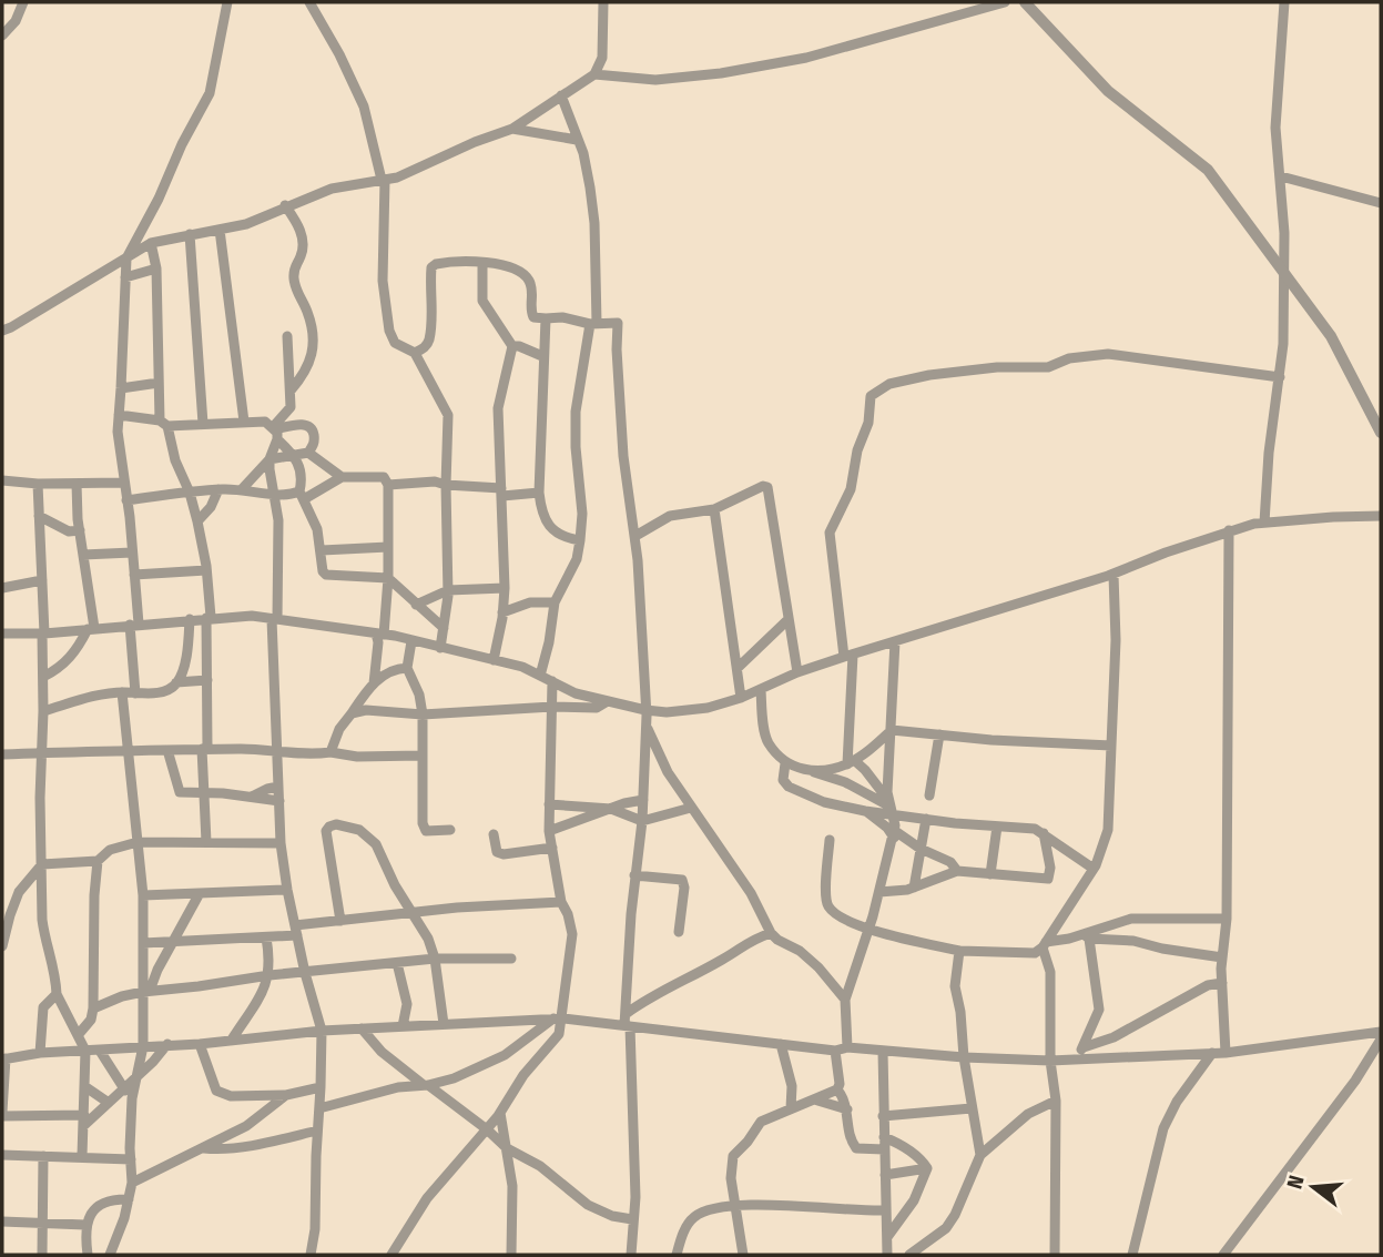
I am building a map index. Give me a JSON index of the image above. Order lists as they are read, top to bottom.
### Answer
{
  "north": "left"
}
